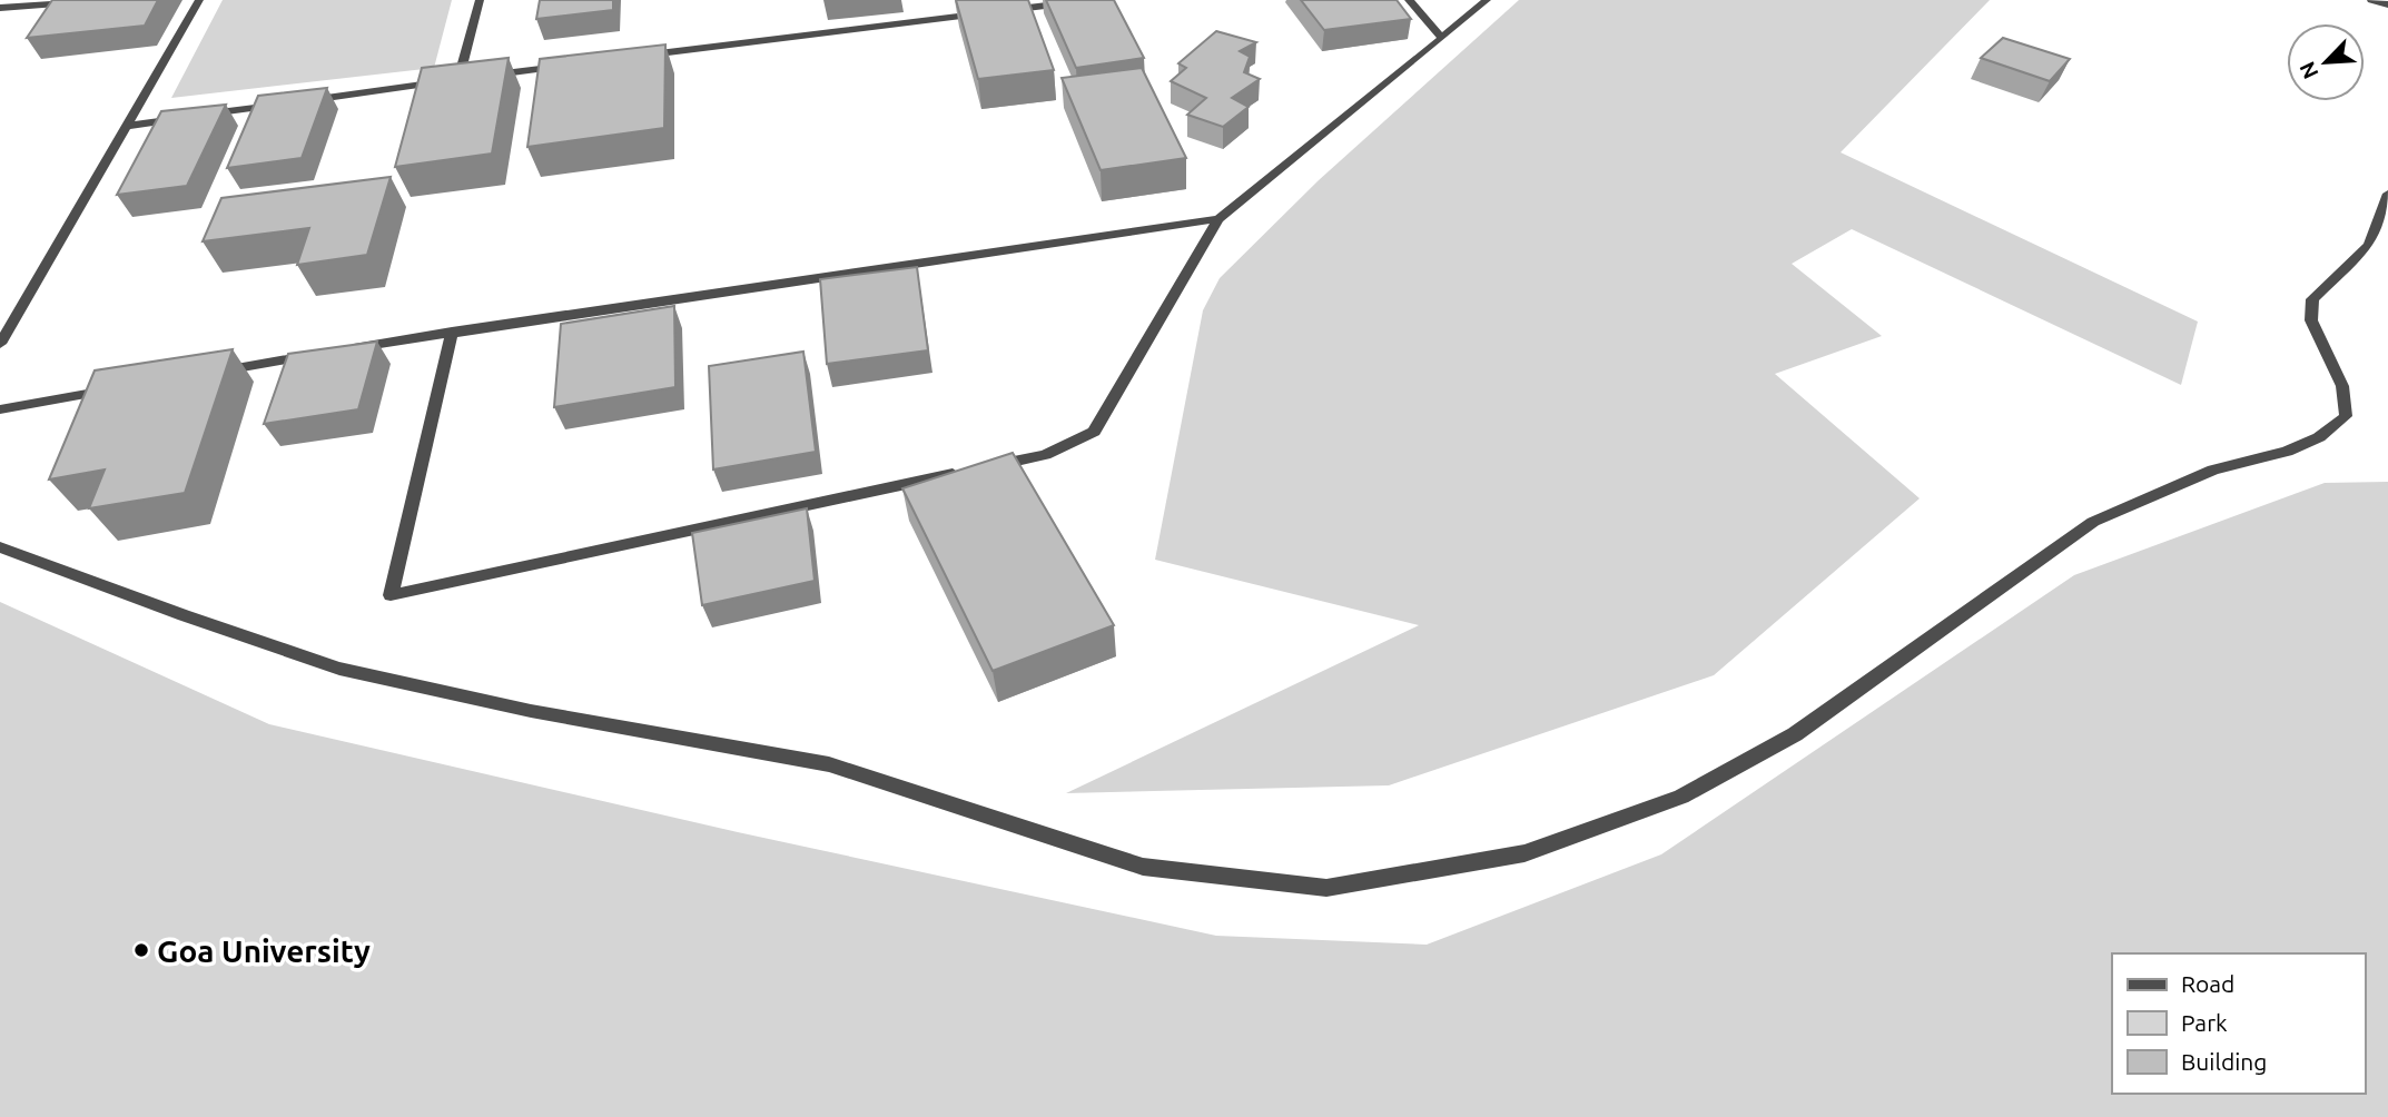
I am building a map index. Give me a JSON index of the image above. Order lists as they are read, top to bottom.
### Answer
{
  "places": ["Goa University"],
  "legend": ["Road", "Park", "Building"],
  "north": "bottom left"
}
